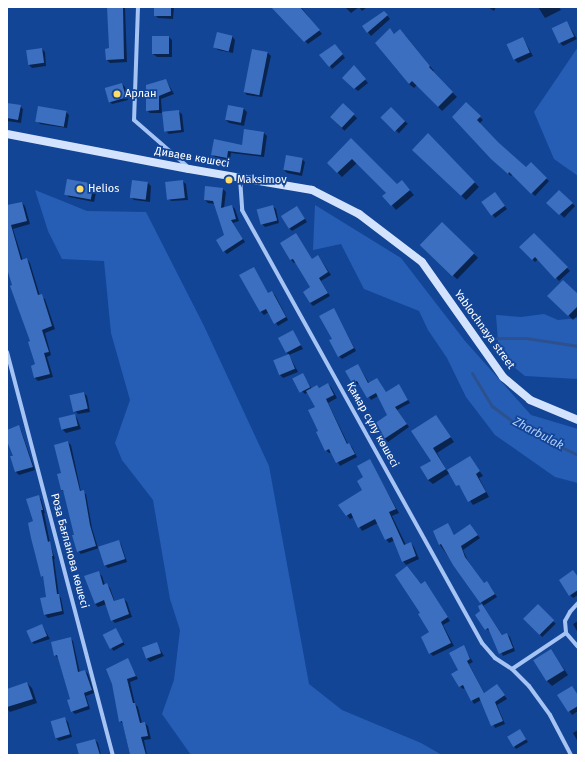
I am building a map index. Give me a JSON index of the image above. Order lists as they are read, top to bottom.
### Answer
{
  "streets": {
    "street": [
      "Диваев көшесі",
      "Yablochnaya street",
      "Қамар сұлу көшесі",
      "Роза Бағланова көшесі"
    ]
  },
  "crossings": [
    ["Диваев көшесі", "Yablochnaya street"],
    ["Диваев көшесі", "Қамар сұлу көшесі"]
  ],
  "water": ["Zharbulak"],
  "places": ["Арлан", "Maksimov", "Helios"]
}
